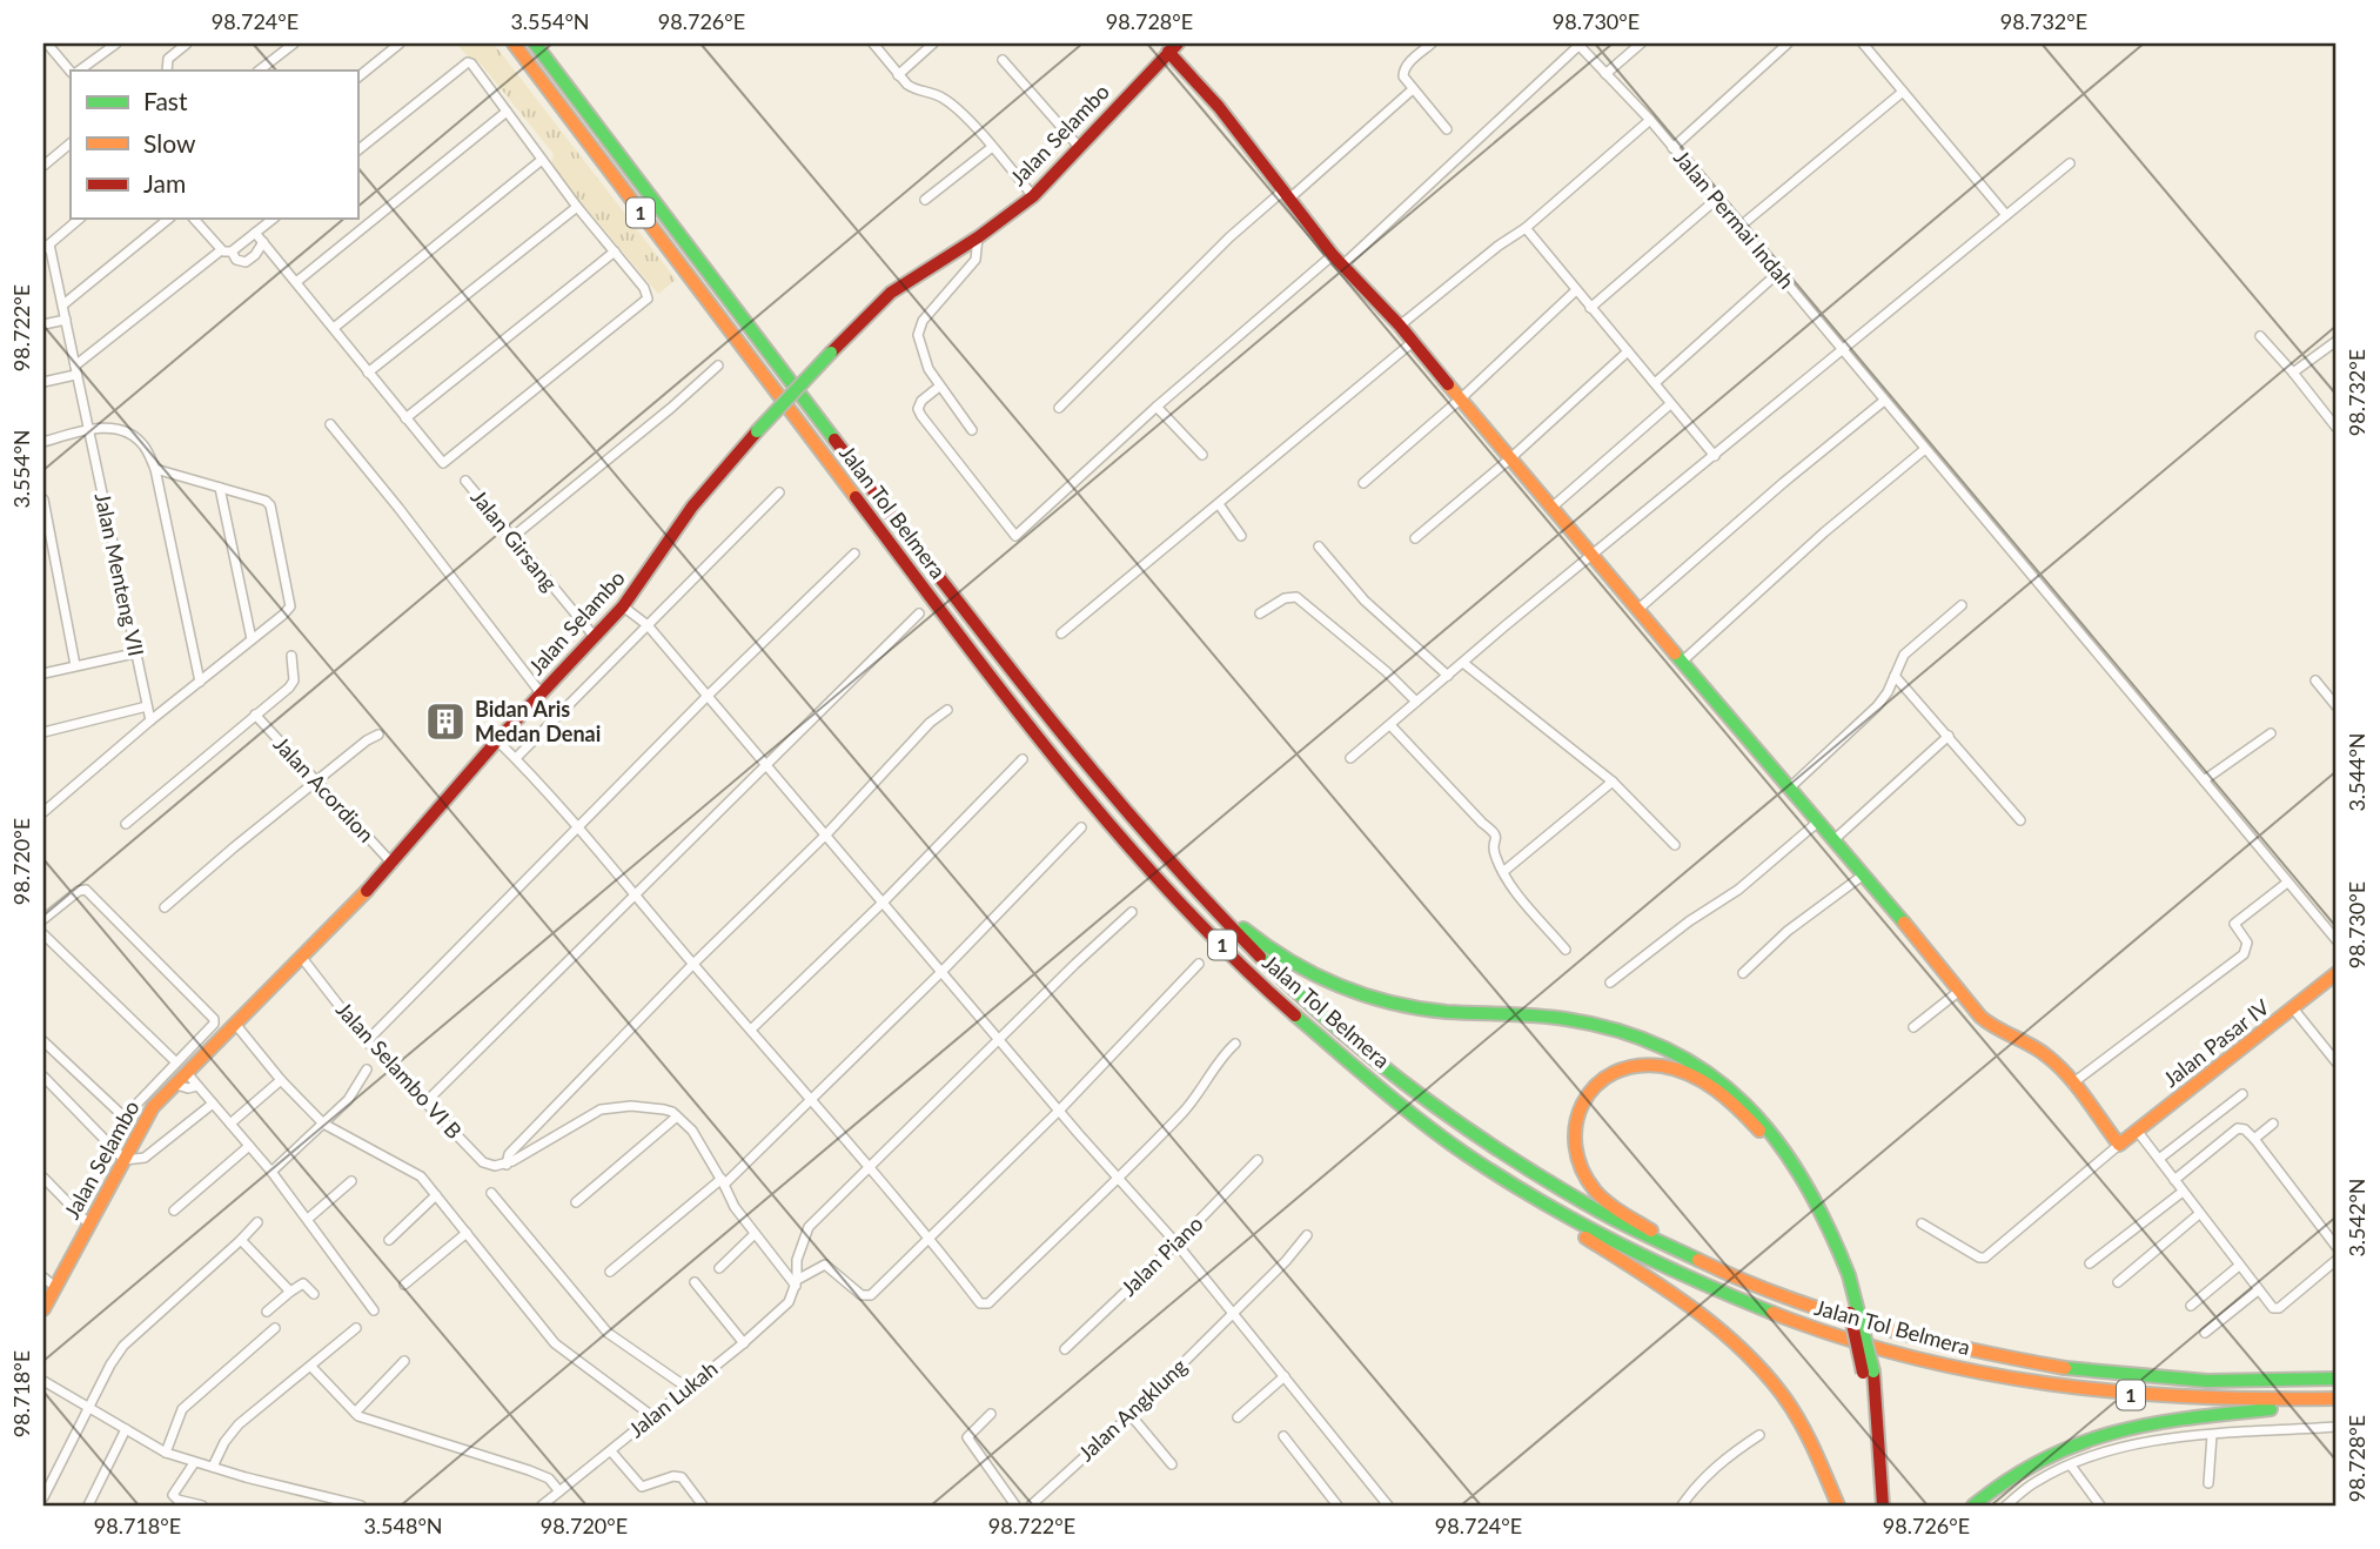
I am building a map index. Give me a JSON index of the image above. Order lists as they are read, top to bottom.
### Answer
{
  "streets": {
    "main road": [
      "Jalan Selambo",
      "1",
      "Jalan Tol Belmera",
      "Jalan Pasar IV"
    ],
    "street": [
      "Jalan Permai Indah",
      "Jalan Girsang",
      "Jalan Menteng VII",
      "Jalan Acordion",
      "Jalan Selambo VI B",
      "Jalan Piano",
      "Jalan Lukah",
      "Jalan Angklung"
    ]
  },
  "crossings": [
    ["Jalan Selambo", "Jalan Girsang"],
    ["Jalan Selambo", "Jalan Acordion"],
    ["Jalan Selambo", "Jalan Selambo VI B"]
  ],
  "places": {
    "building": ["Bidan Aris Medan Denai"]
  },
  "legend": ["Fast", "Slow", "Jam"],
  "coordinates": [
    "98.724°E",
    "3.554°N",
    "98.726°E",
    "98.728°E",
    "98.730°E",
    "98.732°E",
    "98.722°E",
    "3.544°N",
    "98.720°E",
    "3.542°N",
    "98.718°E",
    "3.548°N"
  ]
}
